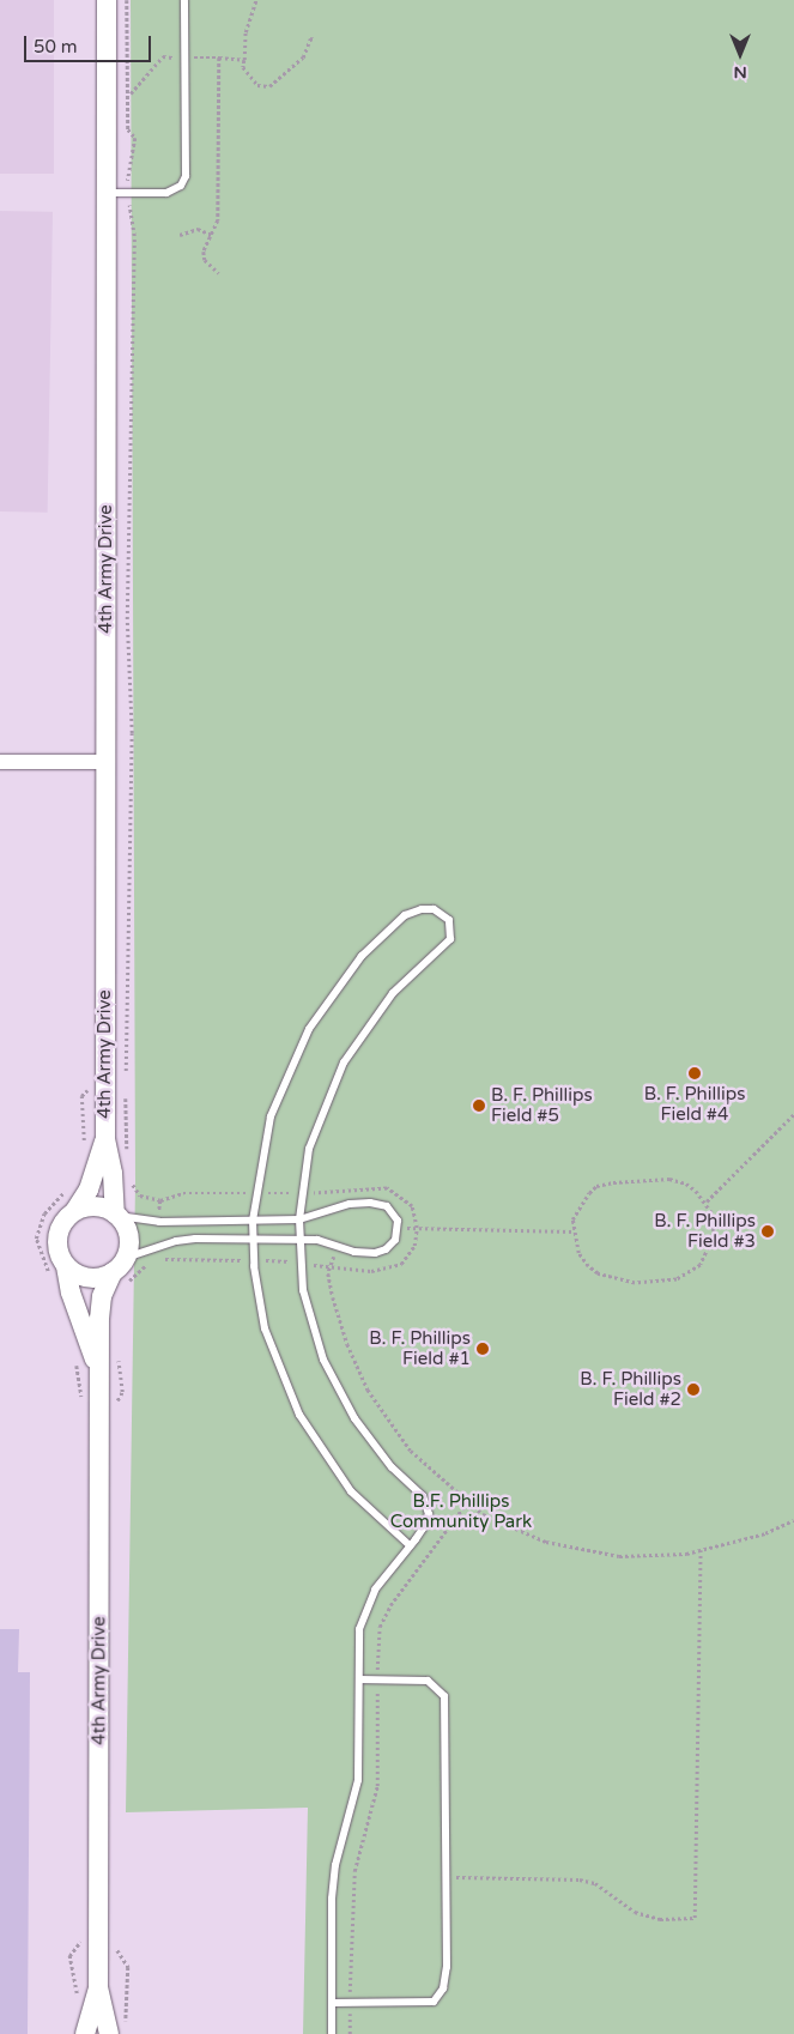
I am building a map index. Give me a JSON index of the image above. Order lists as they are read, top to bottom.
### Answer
{
  "streets": {
    "street": ["4th Army Drive"]
  },
  "parks": ["B.F. Phillips Community Park"],
  "places": [
    "B. F. Phillips Field #4",
    "B. F. Phillips Field #5",
    "B. F. Phillips Field #3",
    "B. F. Phillips Field #1",
    "B. F. Phillips Field #2"
  ],
  "scale_bar": "50 m",
  "north": "bottom"
}
